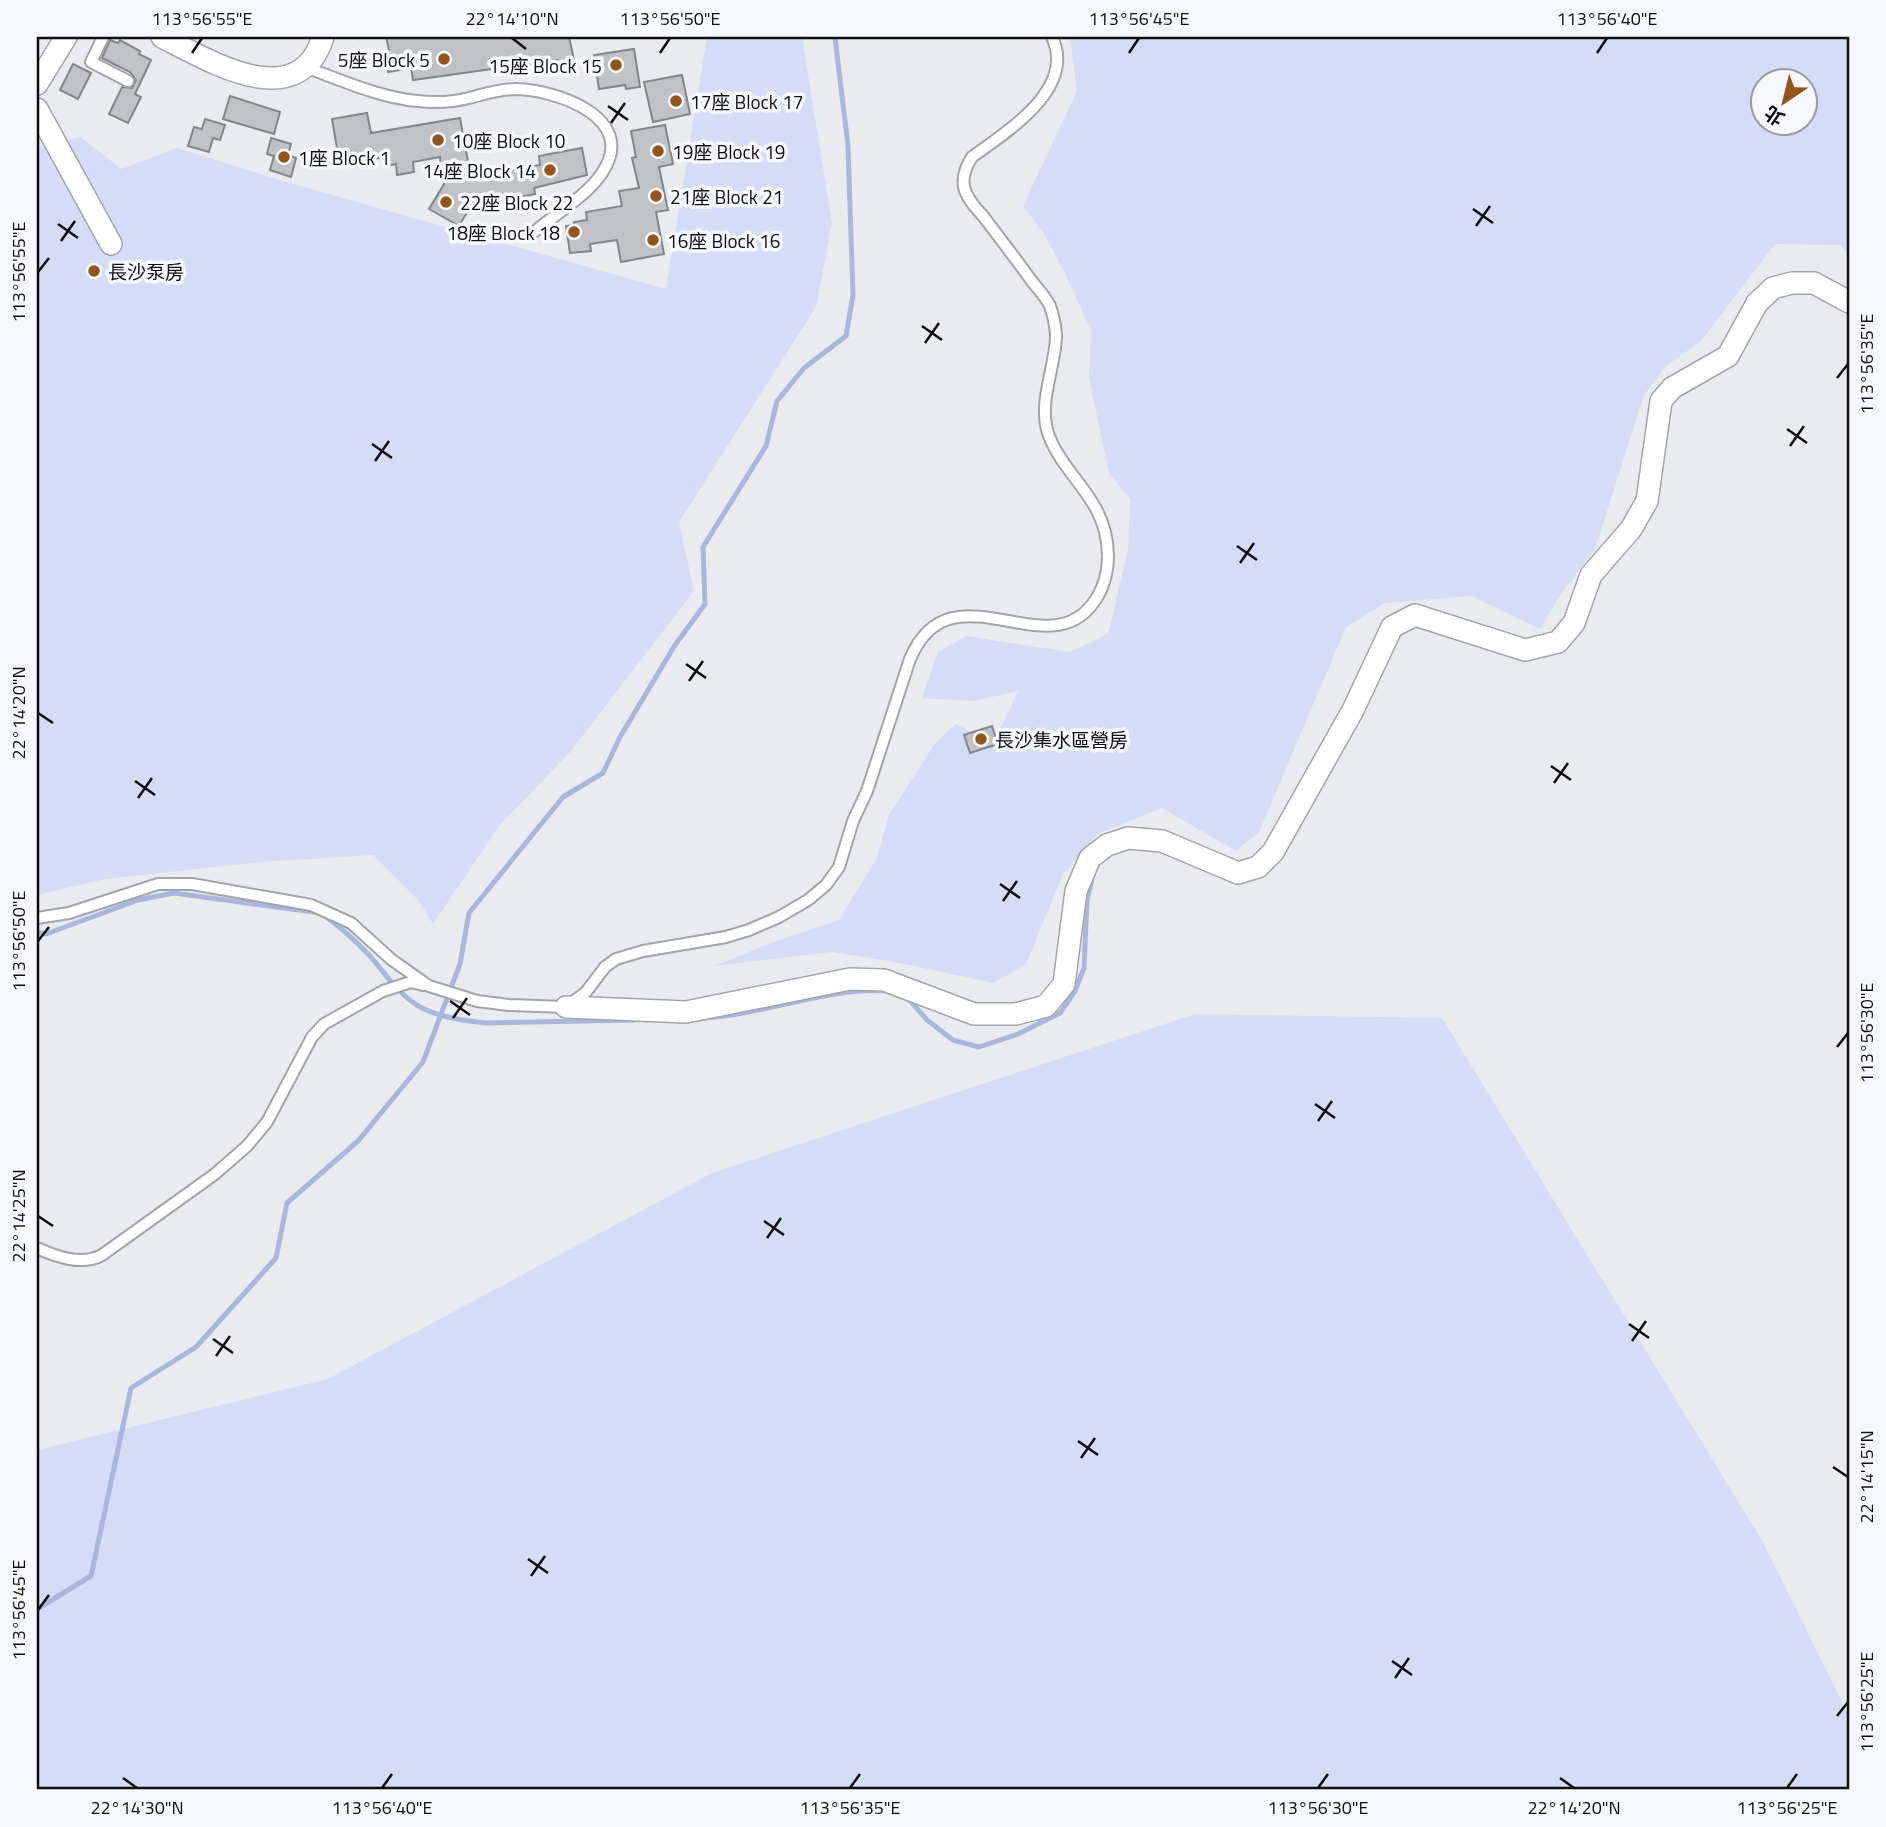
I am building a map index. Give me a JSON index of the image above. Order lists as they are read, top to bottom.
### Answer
{
  "places": [
    "5座 Block 5",
    "15座 Block 15",
    "17座 Block 17",
    "10座 Block 10",
    "19座 Block 19",
    "1座 Block 1",
    "14座 Block 14",
    "21座 Block 21",
    "22座 Block 22",
    "18座 Block 18",
    "16座 Block 16",
    "長沙泵房",
    "長沙集水區營房"
  ],
  "north": "bottom left",
  "coordinates": [
    "113°56'55\"E",
    "22°14'10\"N",
    "113°56'50\"E",
    "113°56'45\"E",
    "113°56'40\"E",
    "113°56'35\"E",
    "22°14'20\"N",
    "113°56'30\"E",
    "22°14'25\"N",
    "22°14'15\"N",
    "113°56'25\"E",
    "22°14'30\"N"
  ]
}
